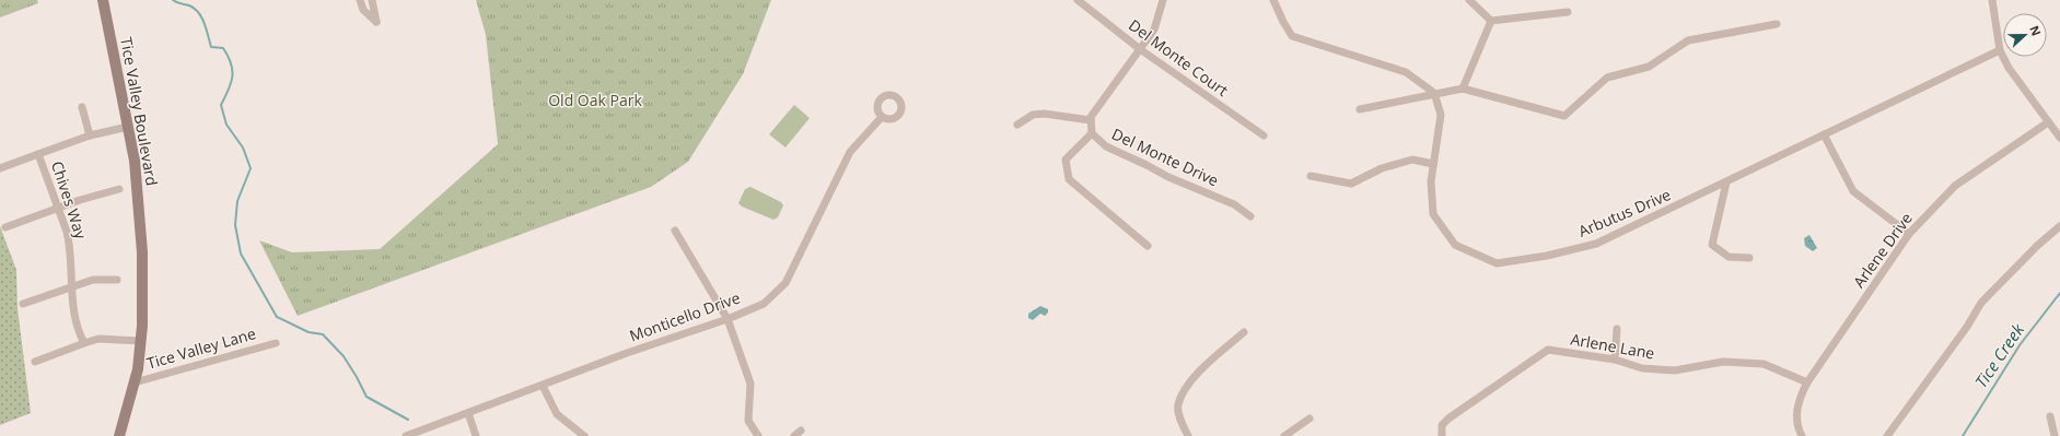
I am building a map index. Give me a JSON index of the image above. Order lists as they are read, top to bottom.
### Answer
{
  "streets": {
    "street": [
      "Del Monte Court",
      "Tice Valley Boulevard",
      "Del Monte Drive",
      "Chives Way",
      "Arbutus Drive",
      "Arlene Drive",
      "Monticello Drive",
      "Arlene Lane",
      "Tice Valley Lane"
    ]
  },
  "crossings": [
    ["Tice Valley Boulevard", "Chives Way"],
    ["Tice Valley Boulevard", "Tice Valley Lane"],
    ["Arlene Drive", "Arlene Lane"]
  ],
  "water": ["Tice Creek"],
  "parks": ["Old Oak Park"],
  "north": "right"
}
